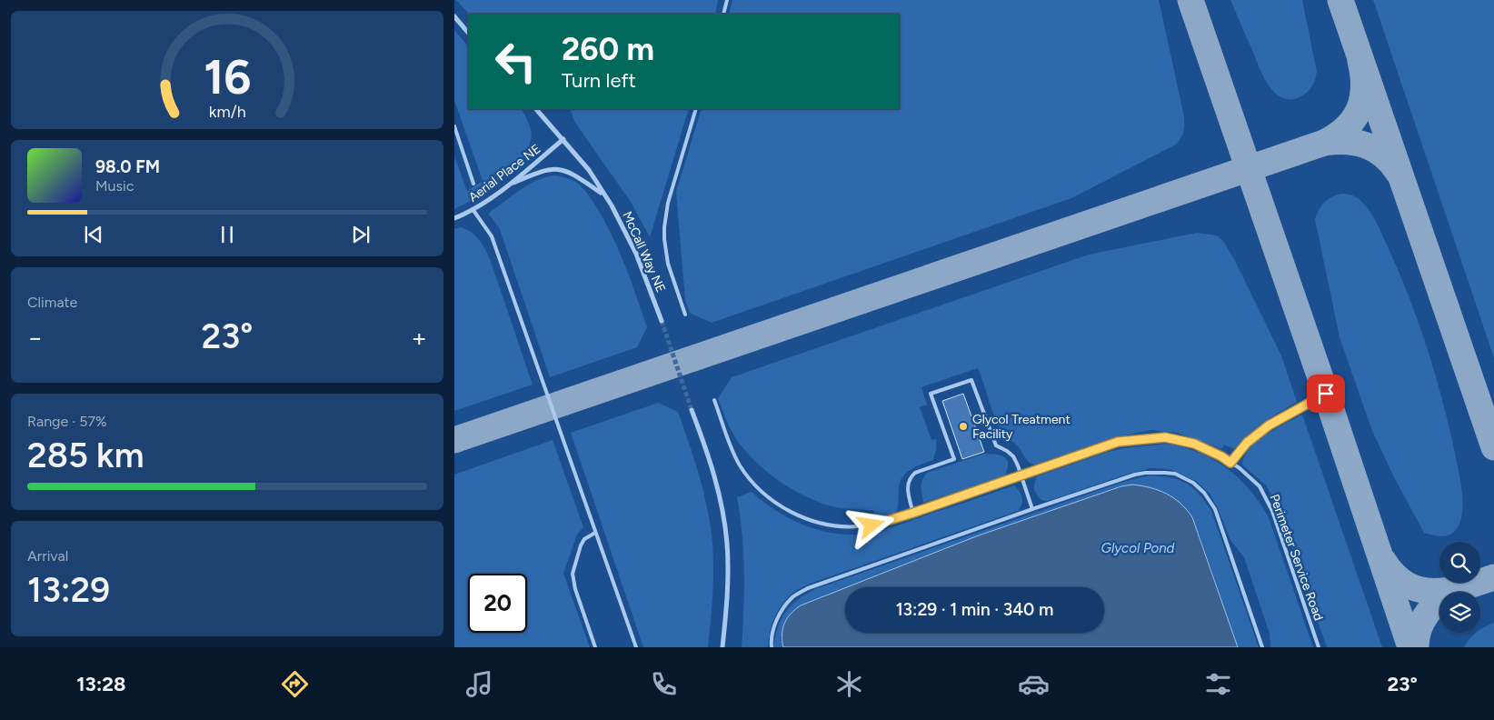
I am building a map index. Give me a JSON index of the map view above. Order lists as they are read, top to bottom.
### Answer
{
  "streets": {
    "street": ["Aerial Place NE", "McCall Way NE"],
    "lane": ["Perimeter Service Road"]
  },
  "crossings": [
    ["Aerial Place NE", "McCall Way NE"]
  ],
  "water": ["Glycol Pond"],
  "places": ["Glycol Treatment Facility"],
  "page": {
    "turn": ["260 m", "Turn left"],
    "song": ["98.0 FM", "Music"],
    "tile": [
      "Climate",
      ["Range · 57%", "285 km"],
      ["Arrival", "13:29"]
    ],
    "heat": ["−", "23°", "+"],
    "limit": "20",
    "trip": "13:29 · 1 min · 340 m",
    "tabs": ["13:28", "23°"],
    "gauge": ["16", "km/h"]
  }
}
